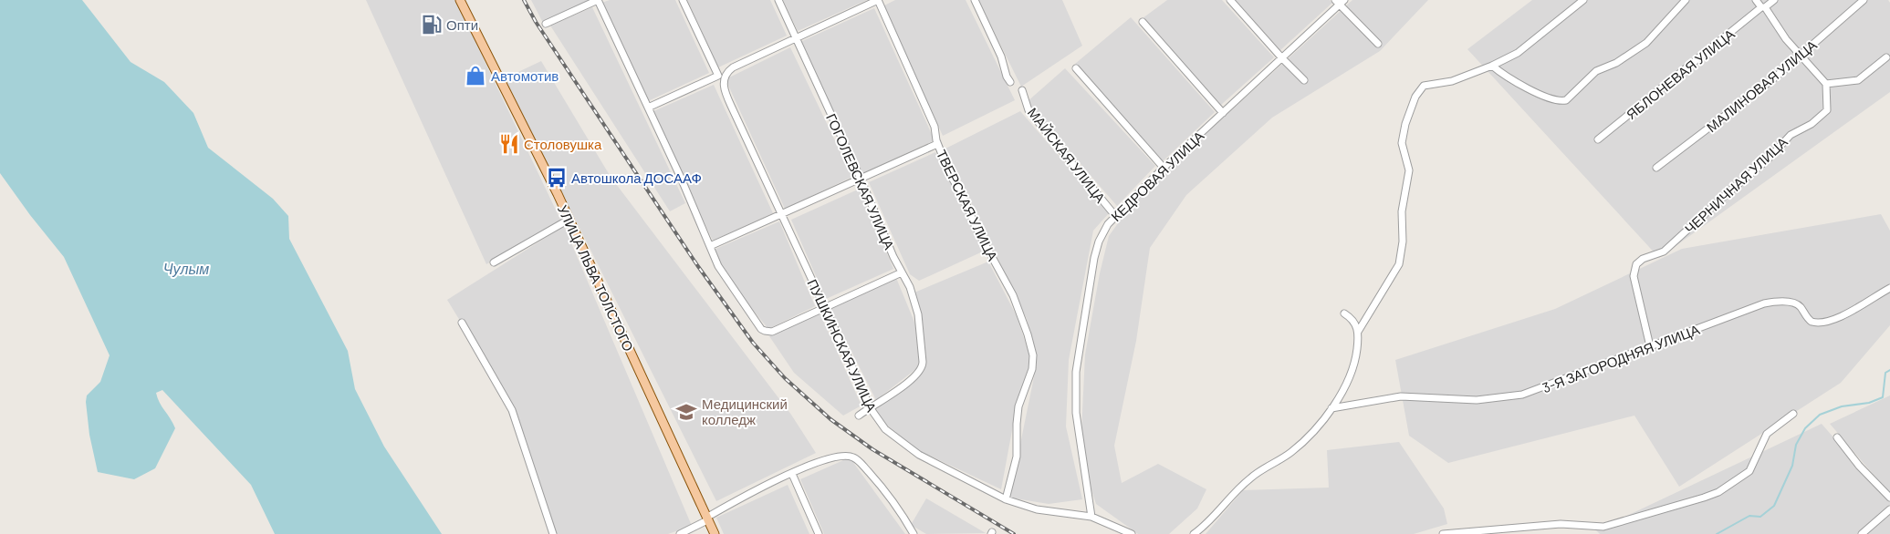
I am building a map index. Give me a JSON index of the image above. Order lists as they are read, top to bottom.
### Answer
{
  "streets": {
    "main road": ["УЛИЦА ЛЬВА ТОЛСТОГО"],
    "street": [
      "ЯБЛОНЕВАЯ УЛИЦА",
      "МАЛИНОВАЯ УЛИЦА",
      "МАЙСКАЯ УЛИЦА",
      "КЕДРОВАЯ УЛИЦА",
      "ГОГОЛЕВСКАЯ УЛИЦА",
      "ЧЕРНИЧНАЯ УЛИЦА",
      "ТВЕРСКАЯ УЛИЦА",
      "ПУШКИНСКАЯ УЛИЦА",
      "3-Я ЗАГОРОДНЯЯ УЛИЦА"
    ]
  },
  "crossings": [
    ["МАЙСКАЯ УЛИЦА", "КЕДРОВАЯ УЛИЦА"],
    ["КЕДРОВАЯ УЛИЦА", "ПУШКИНСКАЯ УЛИЦА"],
    ["ГОГОЛЕВСКАЯ УЛИЦА", "ПУШКИНСКАЯ УЛИЦА"],
    ["ЧЕРНИЧНАЯ УЛИЦА", "3-Я ЗАГОРОДНЯЯ УЛИЦА"],
    ["ТВЕРСКАЯ УЛИЦА", "ПУШКИНСКАЯ УЛИЦА"]
  ],
  "water": ["Чулым"],
  "places": {
    "fuel station": ["Опти"],
    "shop": ["Автомотив"],
    "restaurant": ["Столовушка"],
    "bus stop": ["Автошкола ДОСААФ"],
    "school or university": ["Медицинский колледж"]
  }
}
